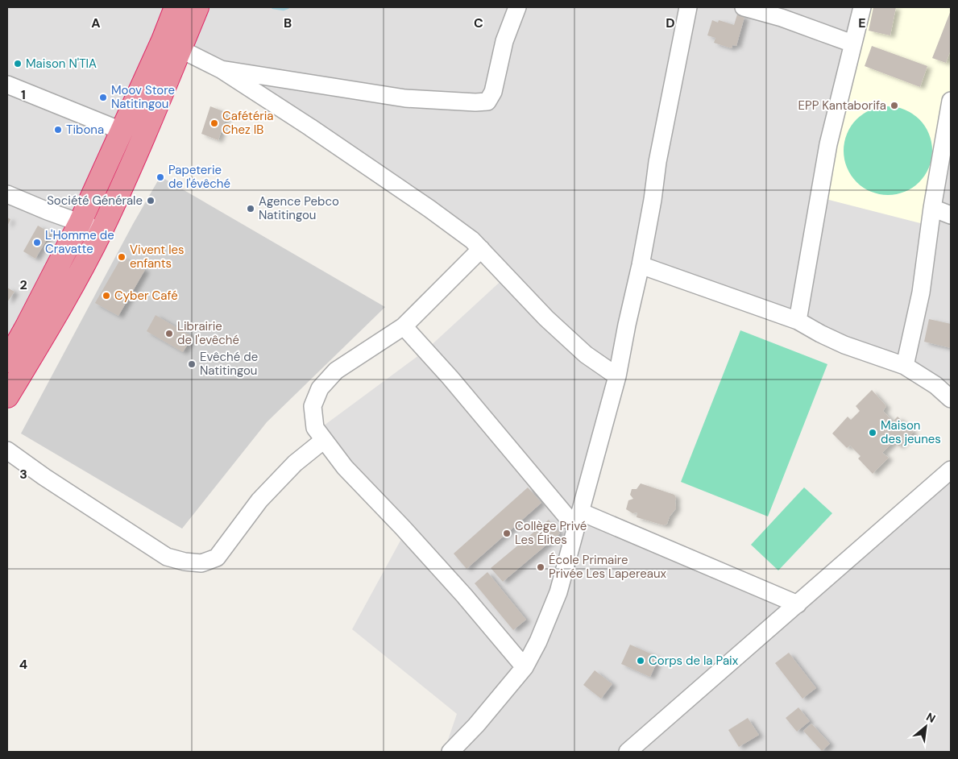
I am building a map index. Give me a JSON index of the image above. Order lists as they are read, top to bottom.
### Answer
{
  "places": [
    "Maison N'TIA",
    "Moov Store Natitingou",
    "EPP Kantaborifa",
    "Cafétéria Chez IB",
    "Tibona",
    "Papeterie de l'évêché",
    "Société Générale",
    "Agence Pebco Natitingou",
    "L'Homme de Cravatte",
    "Vivent les enfants",
    "Cyber Café",
    "Librairie de l'evêché",
    "Evêché de Natitingou",
    "Maison des jeunes",
    "Collège Privé Les Élites",
    "École Primaire Privée Les Lapereaux",
    "Corps de la Paix"
  ],
  "north": "top right",
  "grid": {
    "columns": [
      "A",
      "B",
      "C",
      "D",
      "E"
    ],
    "rows": [
      "1",
      "2",
      "3",
      "4"
    ]
  }
}
